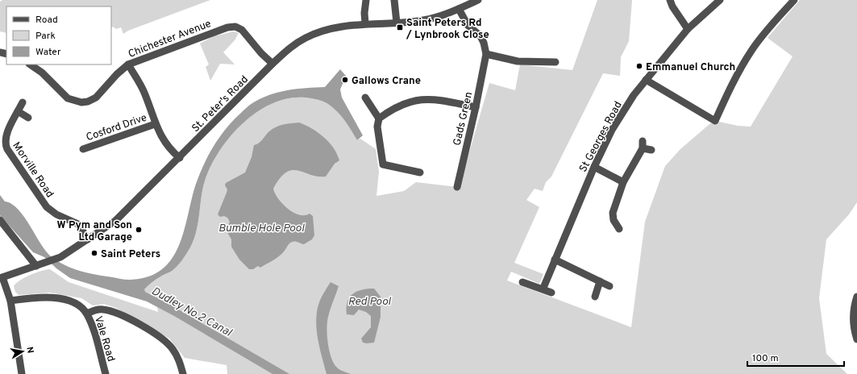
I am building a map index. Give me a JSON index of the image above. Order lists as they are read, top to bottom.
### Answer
{
  "streets": {
    "street": [
      "Chichester Avenue",
      "St. Peter's Road",
      "Gads Green",
      "Cosford Drive",
      "St Georges Road",
      "Morville Road",
      "Vale Road"
    ]
  },
  "crossings": [
    ["Chichester Avenue", "St. Peter's Road"],
    ["St. Peter's Road", "Gads Green"],
    ["St. Peter's Road", "Morville Road"]
  ],
  "water": ["Bumble Hole Pool", "Red Pool", "Dudley No.2 Canal"],
  "places": {
    "transit": ["Saint Peters Rd / Lynbrook Close"],
    "other": [
      "Emmanuel Church",
      "Gallows Crane",
      "W Pym and Son Ltd Garage",
      "Saint Peters"
    ]
  },
  "legend": ["Road", "Park", "Water"],
  "scale_bar": "100 m",
  "north": "right"
}
